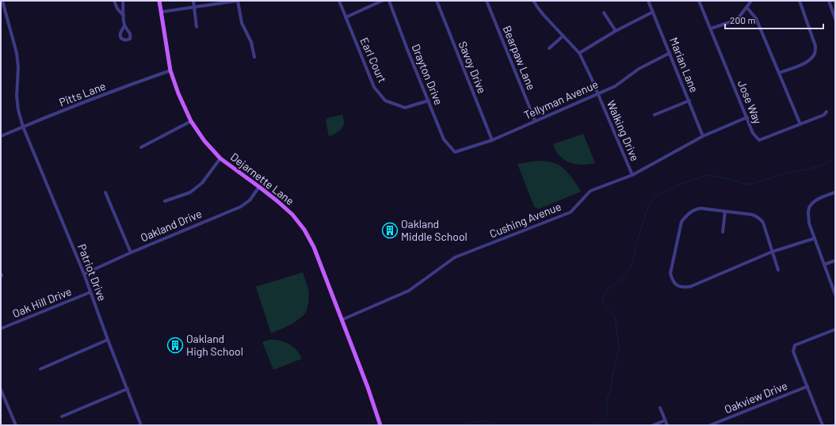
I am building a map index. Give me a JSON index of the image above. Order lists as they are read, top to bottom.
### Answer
{
  "streets": {
    "main road": ["Dejarnette Lane"],
    "street": [
      "Bearpaw Lane",
      "Earl Court",
      "Marian Lane",
      "Savoy Drive",
      "Drayton Drive",
      "Pitts Lane",
      "Tellyman Avenue",
      "Jose Way",
      "Walking Drive",
      "Cushing Avenue",
      "Oakland Drive",
      "Patriot Drive",
      "Oak Hill Drive",
      "Oakview Drive"
    ]
  },
  "crossings": [
    ["Bearpaw Lane", "Tellyman Avenue"],
    ["Earl Court", "Drayton Drive"],
    ["Marian Lane", "Tellyman Avenue"],
    ["Marian Lane", "Cushing Avenue"],
    ["Savoy Drive", "Tellyman Avenue"],
    ["Drayton Drive", "Tellyman Avenue"],
    ["Pitts Lane", "Dejarnette Lane"],
    ["Pitts Lane", "Patriot Drive"],
    ["Tellyman Avenue", "Walking Drive"],
    ["Jose Way", "Cushing Avenue"],
    ["Walking Drive", "Cushing Avenue"],
    ["Dejarnette Lane", "Cushing Avenue"],
    ["Dejarnette Lane", "Oakland Drive"],
    ["Oakland Drive", "Patriot Drive"],
    ["Patriot Drive", "Oak Hill Drive"]
  ],
  "places": {
    "building": ["Oakland Middle School", "Oakland High School"]
  },
  "scale_bar": "200 m"
}
